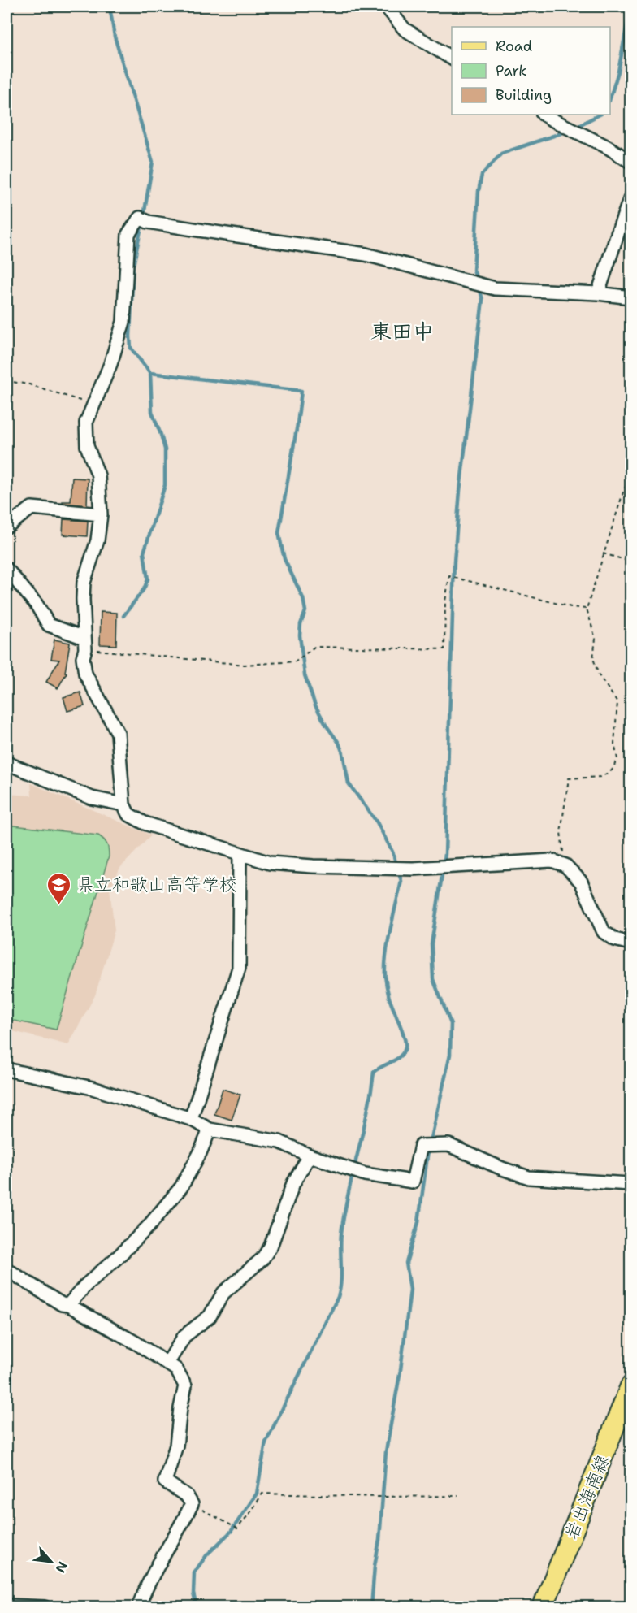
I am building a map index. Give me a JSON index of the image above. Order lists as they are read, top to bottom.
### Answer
{
  "streets": {
    "main road": ["岩出海南線"]
  },
  "districts": ["東田中"],
  "places": {
    "school or university": ["県立和歌山高等学校"]
  },
  "legend": ["Road", "Park", "Building"],
  "north": "bottom right"
}
